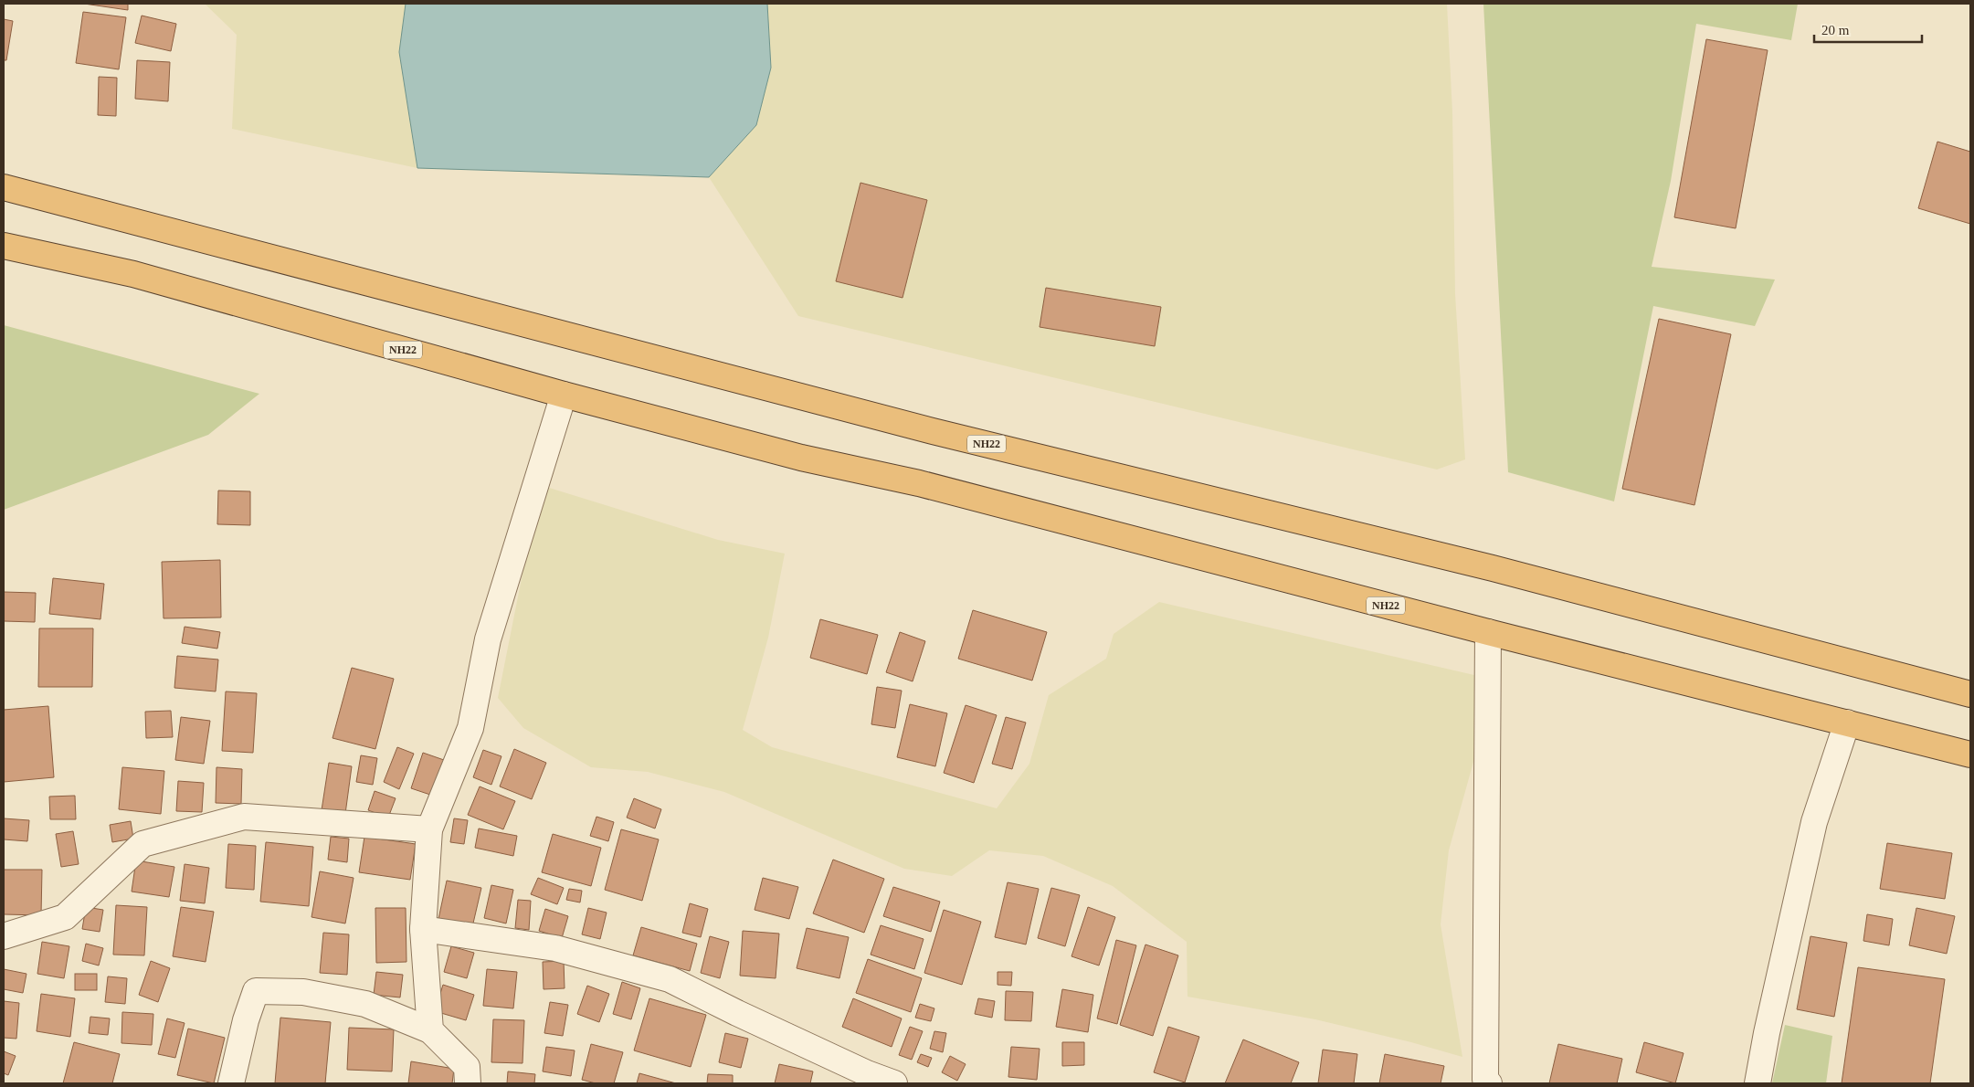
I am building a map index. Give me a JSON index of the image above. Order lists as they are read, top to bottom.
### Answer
{
  "streets": {
    "highway": ["NH22"]
  },
  "scale_bar": "20 m"
}
